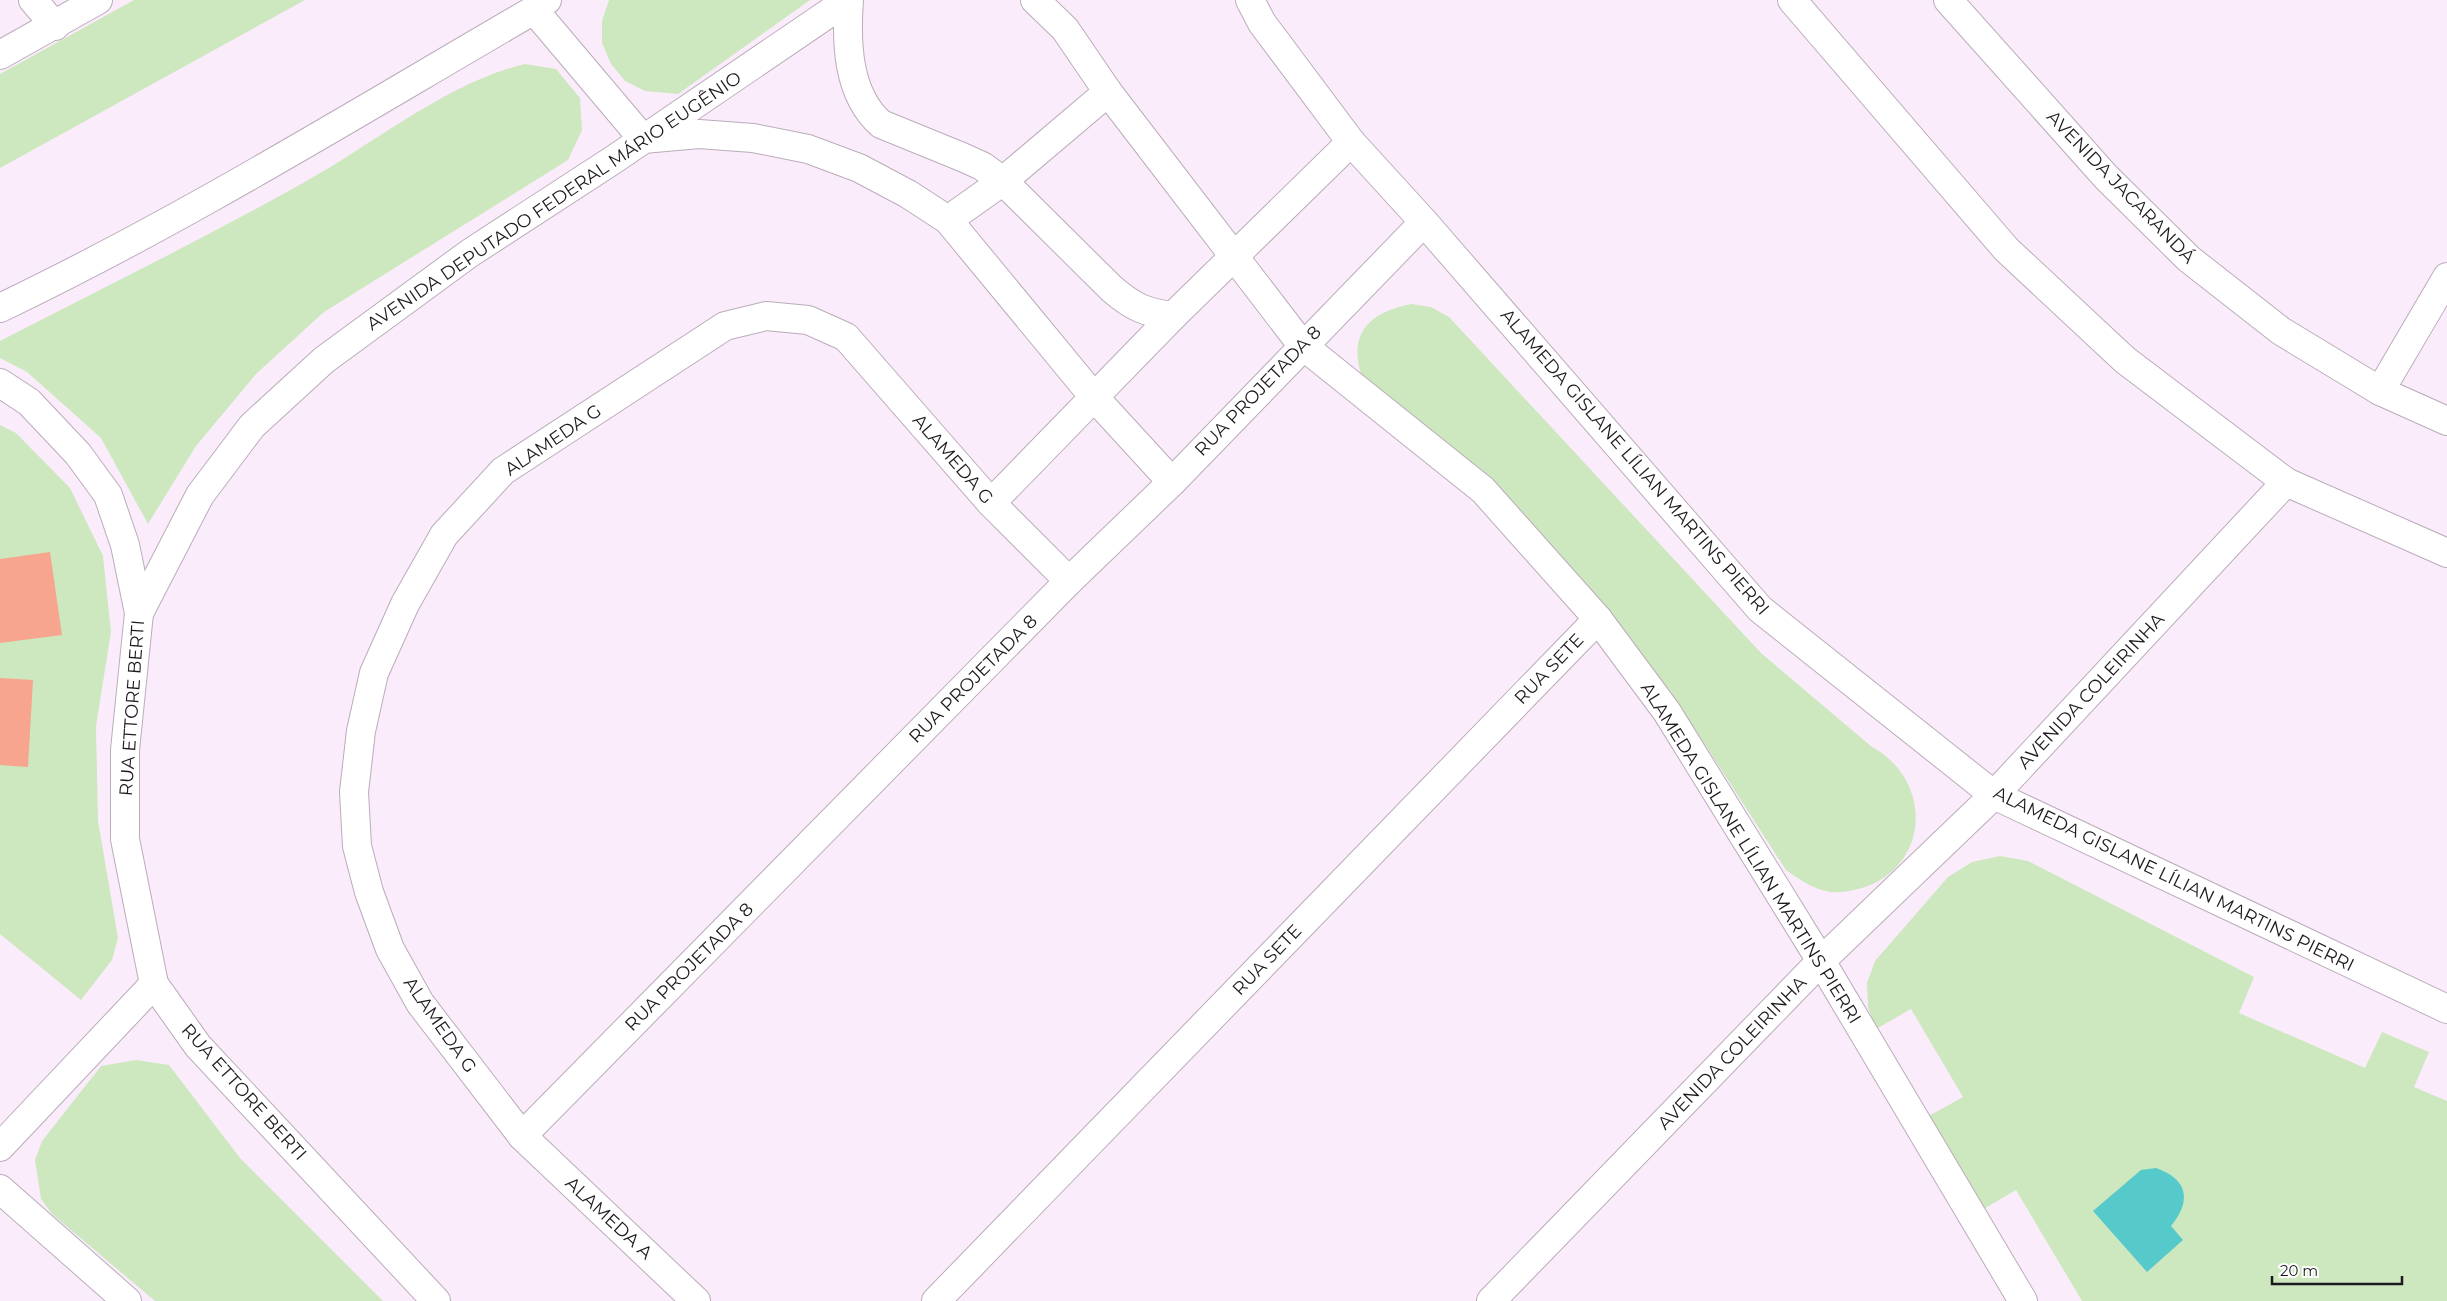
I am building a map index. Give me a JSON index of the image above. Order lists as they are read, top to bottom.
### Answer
{
  "streets": {
    "street": [
      "AVENIDA JACARANDÁ",
      "AVENIDA DEPUTADO FEDERAL MÁRIO EUGÊNIO",
      "RUA PROJETADA 8",
      "ALAMEDA G",
      "ALAMEDA GISLANE LÍLIAN MARTINS PIERRI",
      "RUA SETE",
      "AVENIDA COLEIRINHA",
      "RUA ETTORE BERTI",
      "ALAMEDA A"
    ]
  },
  "crossings": [
    ["AVENIDA DEPUTADO FEDERAL MÁRIO EUGÊNIO", "RUA ETTORE BERTI"],
    ["RUA PROJETADA 8", "ALAMEDA G"],
    ["RUA PROJETADA 8", "ALAMEDA GISLANE LÍLIAN MARTINS PIERRI"],
    ["RUA PROJETADA 8", "ALAMEDA A"],
    ["ALAMEDA G", "ALAMEDA A"],
    ["ALAMEDA GISLANE LÍLIAN MARTINS PIERRI", "RUA SETE"],
    ["ALAMEDA GISLANE LÍLIAN MARTINS PIERRI", "AVENIDA COLEIRINHA"]
  ],
  "scale_bar": "20 m"
}
